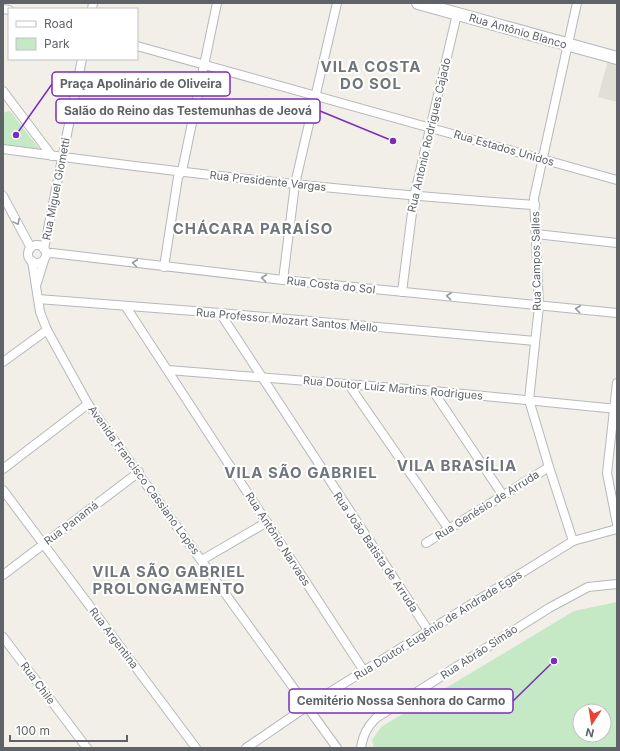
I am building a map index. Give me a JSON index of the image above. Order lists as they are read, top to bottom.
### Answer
{
  "streets": {
    "street": [
      "Rua Antônio Blanco",
      "Rua Antonio Rodrigues Cajado",
      "Rua Estados Unidos",
      "Rua Presidente Vargas",
      "Rua Miguel Giometti",
      "Rua Campos Salles",
      "Rua Costa do Sol",
      "Rua Professor Mozart Santos Mello",
      "Rua Doutor Luiz Martins Rodrigues",
      "Avenida Francisco Cassiano Lopes",
      "Rua Genésio de Arruda",
      "Rua Panamá",
      "Rua Antônio Narvaes",
      "Rua João Batista de Arruda",
      "Rua Doutor Eugênio de Andrade Egas",
      "Rua Argentina",
      "Rua Abrão Simão",
      "Rua Chile"
    ]
  },
  "crossings": [
    ["Rua Antônio Blanco", "Rua Antonio Rodrigues Cajado"],
    ["Rua Antônio Blanco", "Rua Campos Salles"],
    ["Rua Antonio Rodrigues Cajado", "Rua Estados Unidos"],
    ["Rua Antonio Rodrigues Cajado", "Rua Presidente Vargas"],
    ["Rua Antonio Rodrigues Cajado", "Rua Costa do Sol"],
    ["Rua Estados Unidos", "Rua Campos Salles"],
    ["Rua Presidente Vargas", "Rua Miguel Giometti"],
    ["Rua Presidente Vargas", "Rua Campos Salles"],
    ["Rua Miguel Giometti", "Rua Costa do Sol"],
    ["Rua Miguel Giometti", "Rua Professor Mozart Santos Mello"],
    ["Rua Miguel Giometti", "Avenida Francisco Cassiano Lopes"],
    ["Rua Campos Salles", "Rua Costa do Sol"],
    ["Rua Campos Salles", "Rua Professor Mozart Santos Mello"],
    ["Rua Campos Salles", "Rua Doutor Luiz Martins Rodrigues"],
    ["Rua Campos Salles", "Rua Genésio de Arruda"],
    ["Rua Campos Salles", "Rua Doutor Eugênio de Andrade Egas"],
    ["Rua Professor Mozart Santos Mello", "Avenida Francisco Cassiano Lopes"],
    ["Rua Professor Mozart Santos Mello", "Rua Antônio Narvaes"],
    ["Rua Professor Mozart Santos Mello", "Rua João Batista de Arruda"],
    ["Rua Doutor Luiz Martins Rodrigues", "Rua Antônio Narvaes"],
    ["Rua Doutor Luiz Martins Rodrigues", "Rua João Batista de Arruda"],
    ["Avenida Francisco Cassiano Lopes", "Rua Panamá"],
    ["Avenida Francisco Cassiano Lopes", "Rua Doutor Eugênio de Andrade Egas"],
    ["Rua Panamá", "Rua Argentina"],
    ["Rua Antônio Narvaes", "Rua Doutor Eugênio de Andrade Egas"],
    ["Rua João Batista de Arruda", "Rua Doutor Eugênio de Andrade Egas"]
  ],
  "one_way": ["Rua Costa do Sol"],
  "districts": [
    "VILA COSTA DO SOL",
    "CHÁCARA PARAÍSO",
    "VILA BRASÍLIA",
    "VILA SÃO GABRIEL",
    "VILA SÃO GABRIEL PROLONGAMENTO"
  ],
  "places": ["Praça Apolinário de Oliveira", "Salão do Reino das Testemunhas de Jeová", "Cemitério Nossa Senhora do Carmo"],
  "legend": ["Road", "Park"],
  "scale_bar": "100 m",
  "north": "bottom"
}
